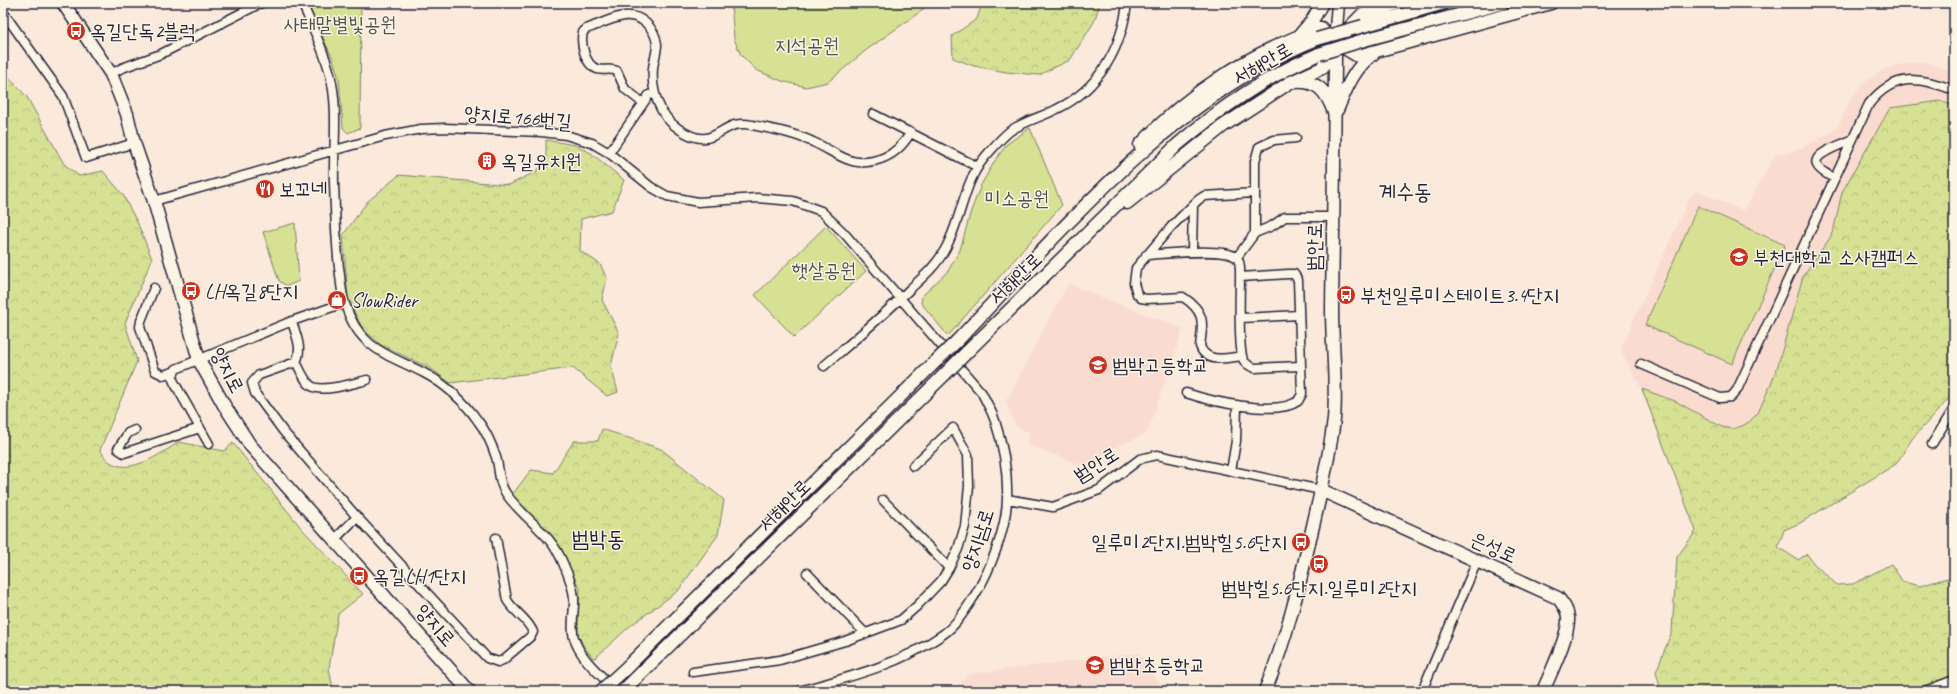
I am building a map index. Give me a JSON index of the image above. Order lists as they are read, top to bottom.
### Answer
{
  "streets": {
    "main road": [
      "서해안로",
      "범안로",
      "양지로",
      "은성로"
    ],
    "street": ["양지로166번길", "양지남로"]
  },
  "crossings": [
    ["양지로166번길", "양지로"],
    ["양지로166번길", "양지남로"],
    ["범안로", "양지남로"],
    ["범안로", "은성로"]
  ],
  "districts": ["계수동", "범박동"],
  "parks": [
    "사태말별빛공원",
    "지석공원",
    "미소공원",
    "햇살공원"
  ],
  "places": {
    "bus stop": [
      "옥길단독2블럭",
      "LH옥길8단지",
      "부천일루미스테이트3.4단지",
      "일루미2단지.범박힐5.6단지",
      "범박힐5.6단지.일루미2단지",
      "옥길LH1단지"
    ],
    "building": ["옥길유치원"],
    "restaurant": ["보꼬네"],
    "school or university": ["부천대학교 소사캠퍼스", "범박고등학교", "범박초등학교"],
    "shop": ["SlowRider"]
  }
}
